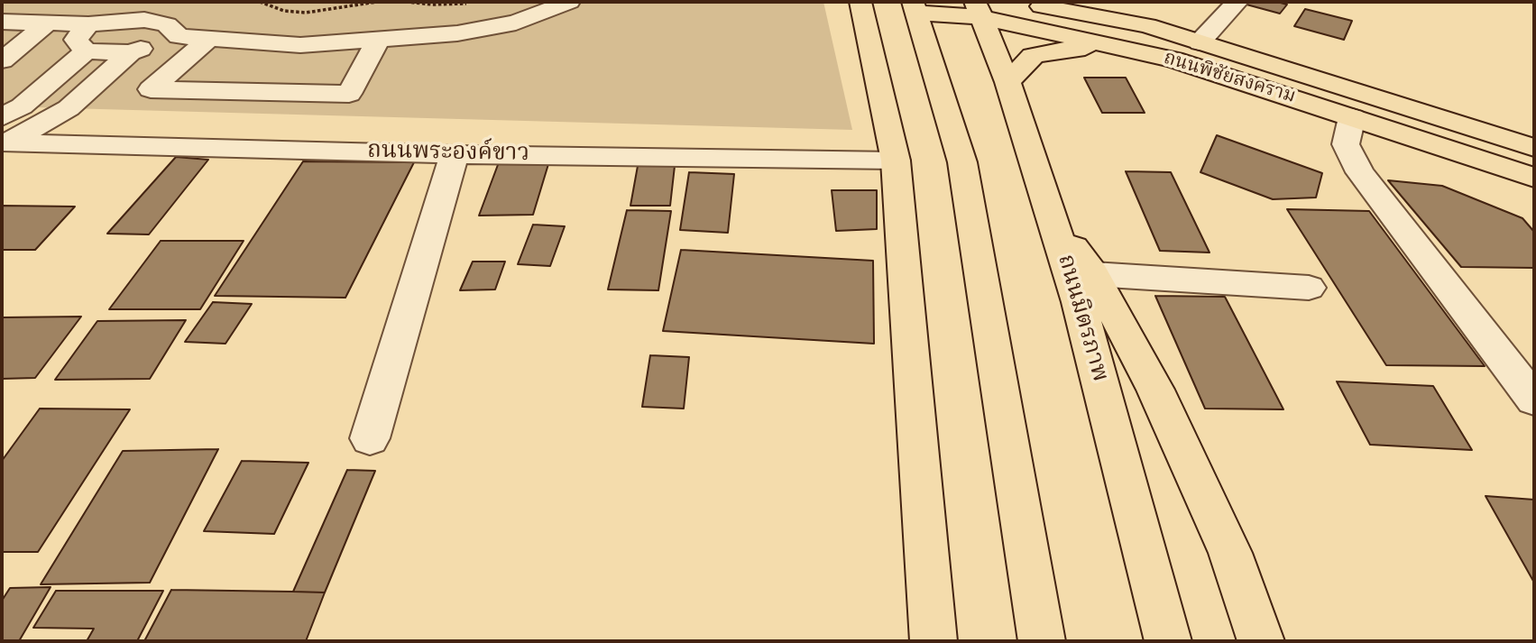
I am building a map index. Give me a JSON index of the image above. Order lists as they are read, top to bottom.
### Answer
{
  "streets": {
    "main road": ["ถนนพิชัยสงคราม", "ถนนมิตรภาพ"],
    "street": ["ถนนพระองค์ขาว"]
  },
  "crossings": [
    ["ถนนพิชัยสงคราม", "ถนนมิตรภาพ"]
  ]
}
